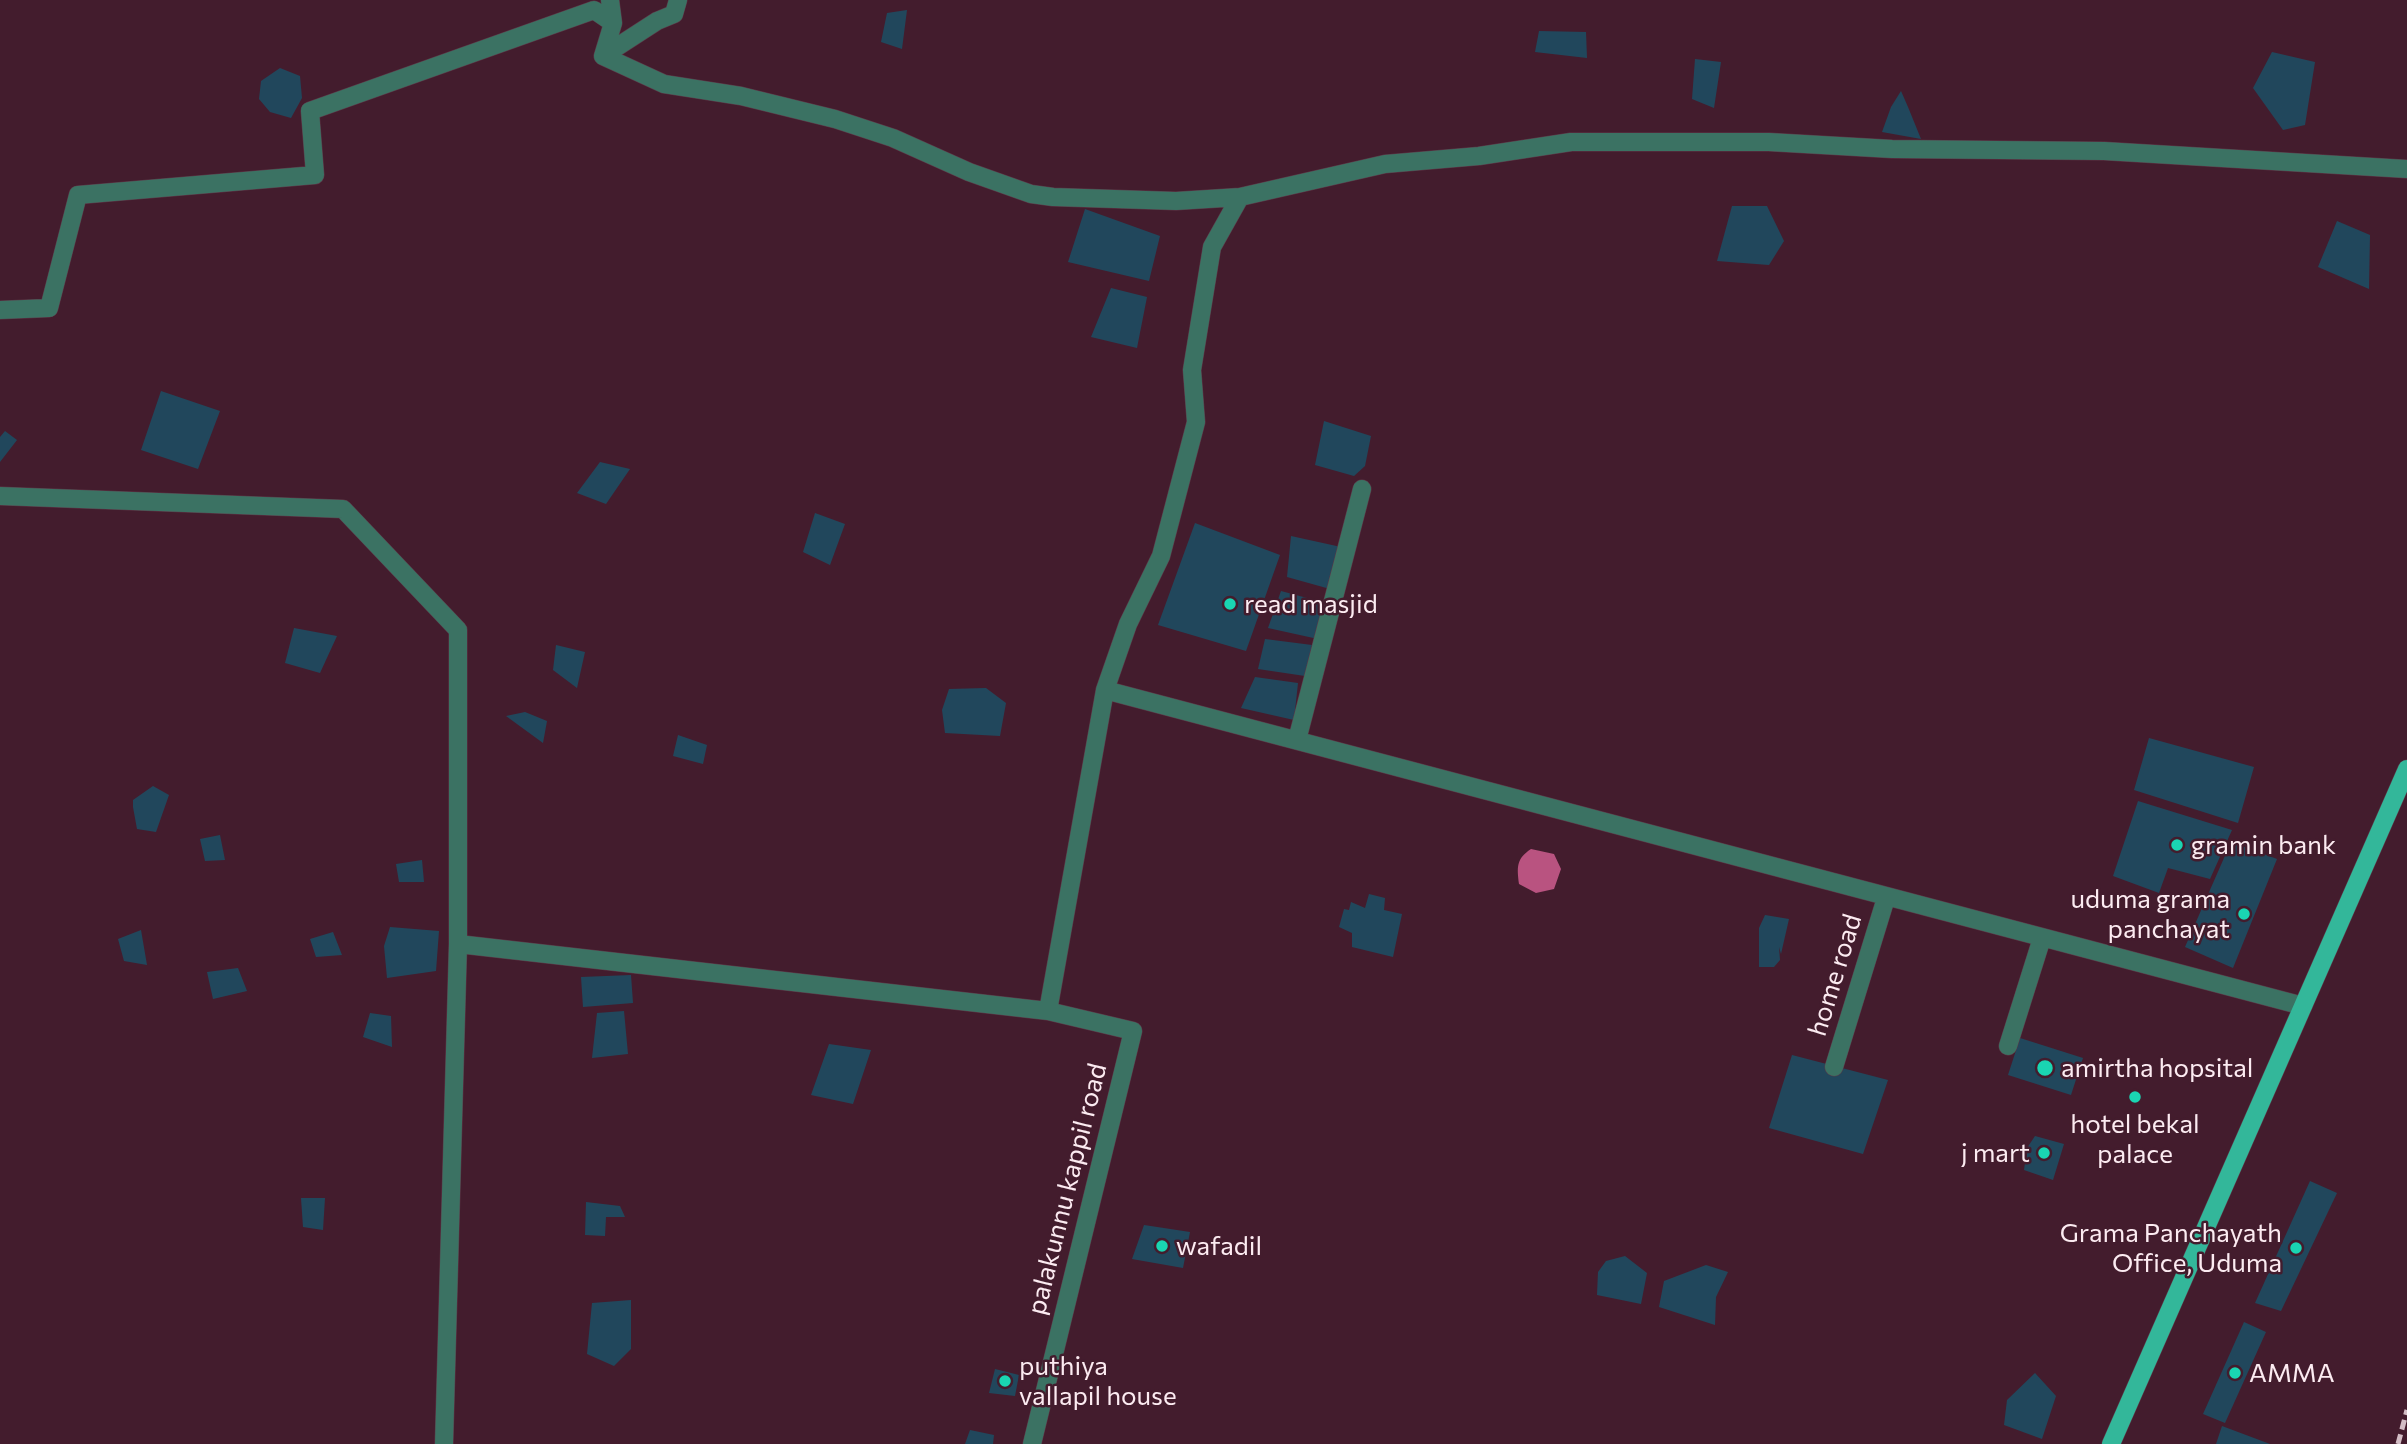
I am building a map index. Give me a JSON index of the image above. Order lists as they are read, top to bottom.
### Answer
{
  "streets": {
    "street": ["home road", "palakunnu kappil road"]
  },
  "places": [
    "read masjid",
    "gramin bank",
    "uduma grama panchayat",
    "amirtha hopsital",
    "hotel bekal palace",
    "j mart",
    "wafadil",
    "Grama Panchayath Office, Uduma",
    "AMMA",
    "puthiya vallapil house"
  ]
}
